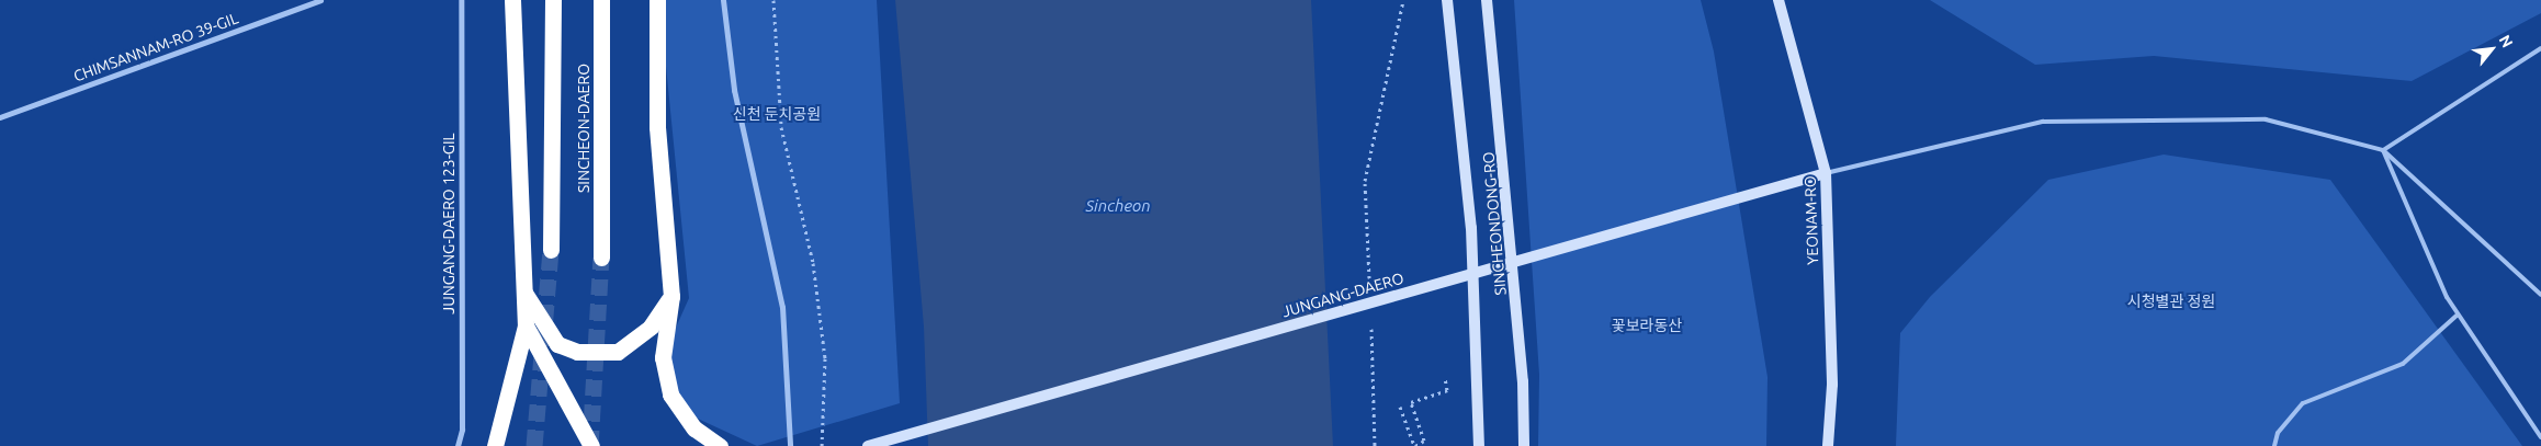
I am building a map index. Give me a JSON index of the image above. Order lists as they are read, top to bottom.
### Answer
{
  "streets": {
    "highway": ["SINCHEON-DAERO"],
    "main road": ["YEONAM-RO", "SINCHEONDONG-RO", "JUNGANG-DAERO"],
    "street": ["CHIMSANNAM-RO 39-GIL", "JUNGANG-DAERO 123-GIL"]
  },
  "crossings": [
    ["YEONAM-RO", "JUNGANG-DAERO"]
  ],
  "water": ["Sincheon"],
  "parks": ["신천 둔치공원", "시청별관 정원", "꽃보라동산"],
  "north": "top right"
}
